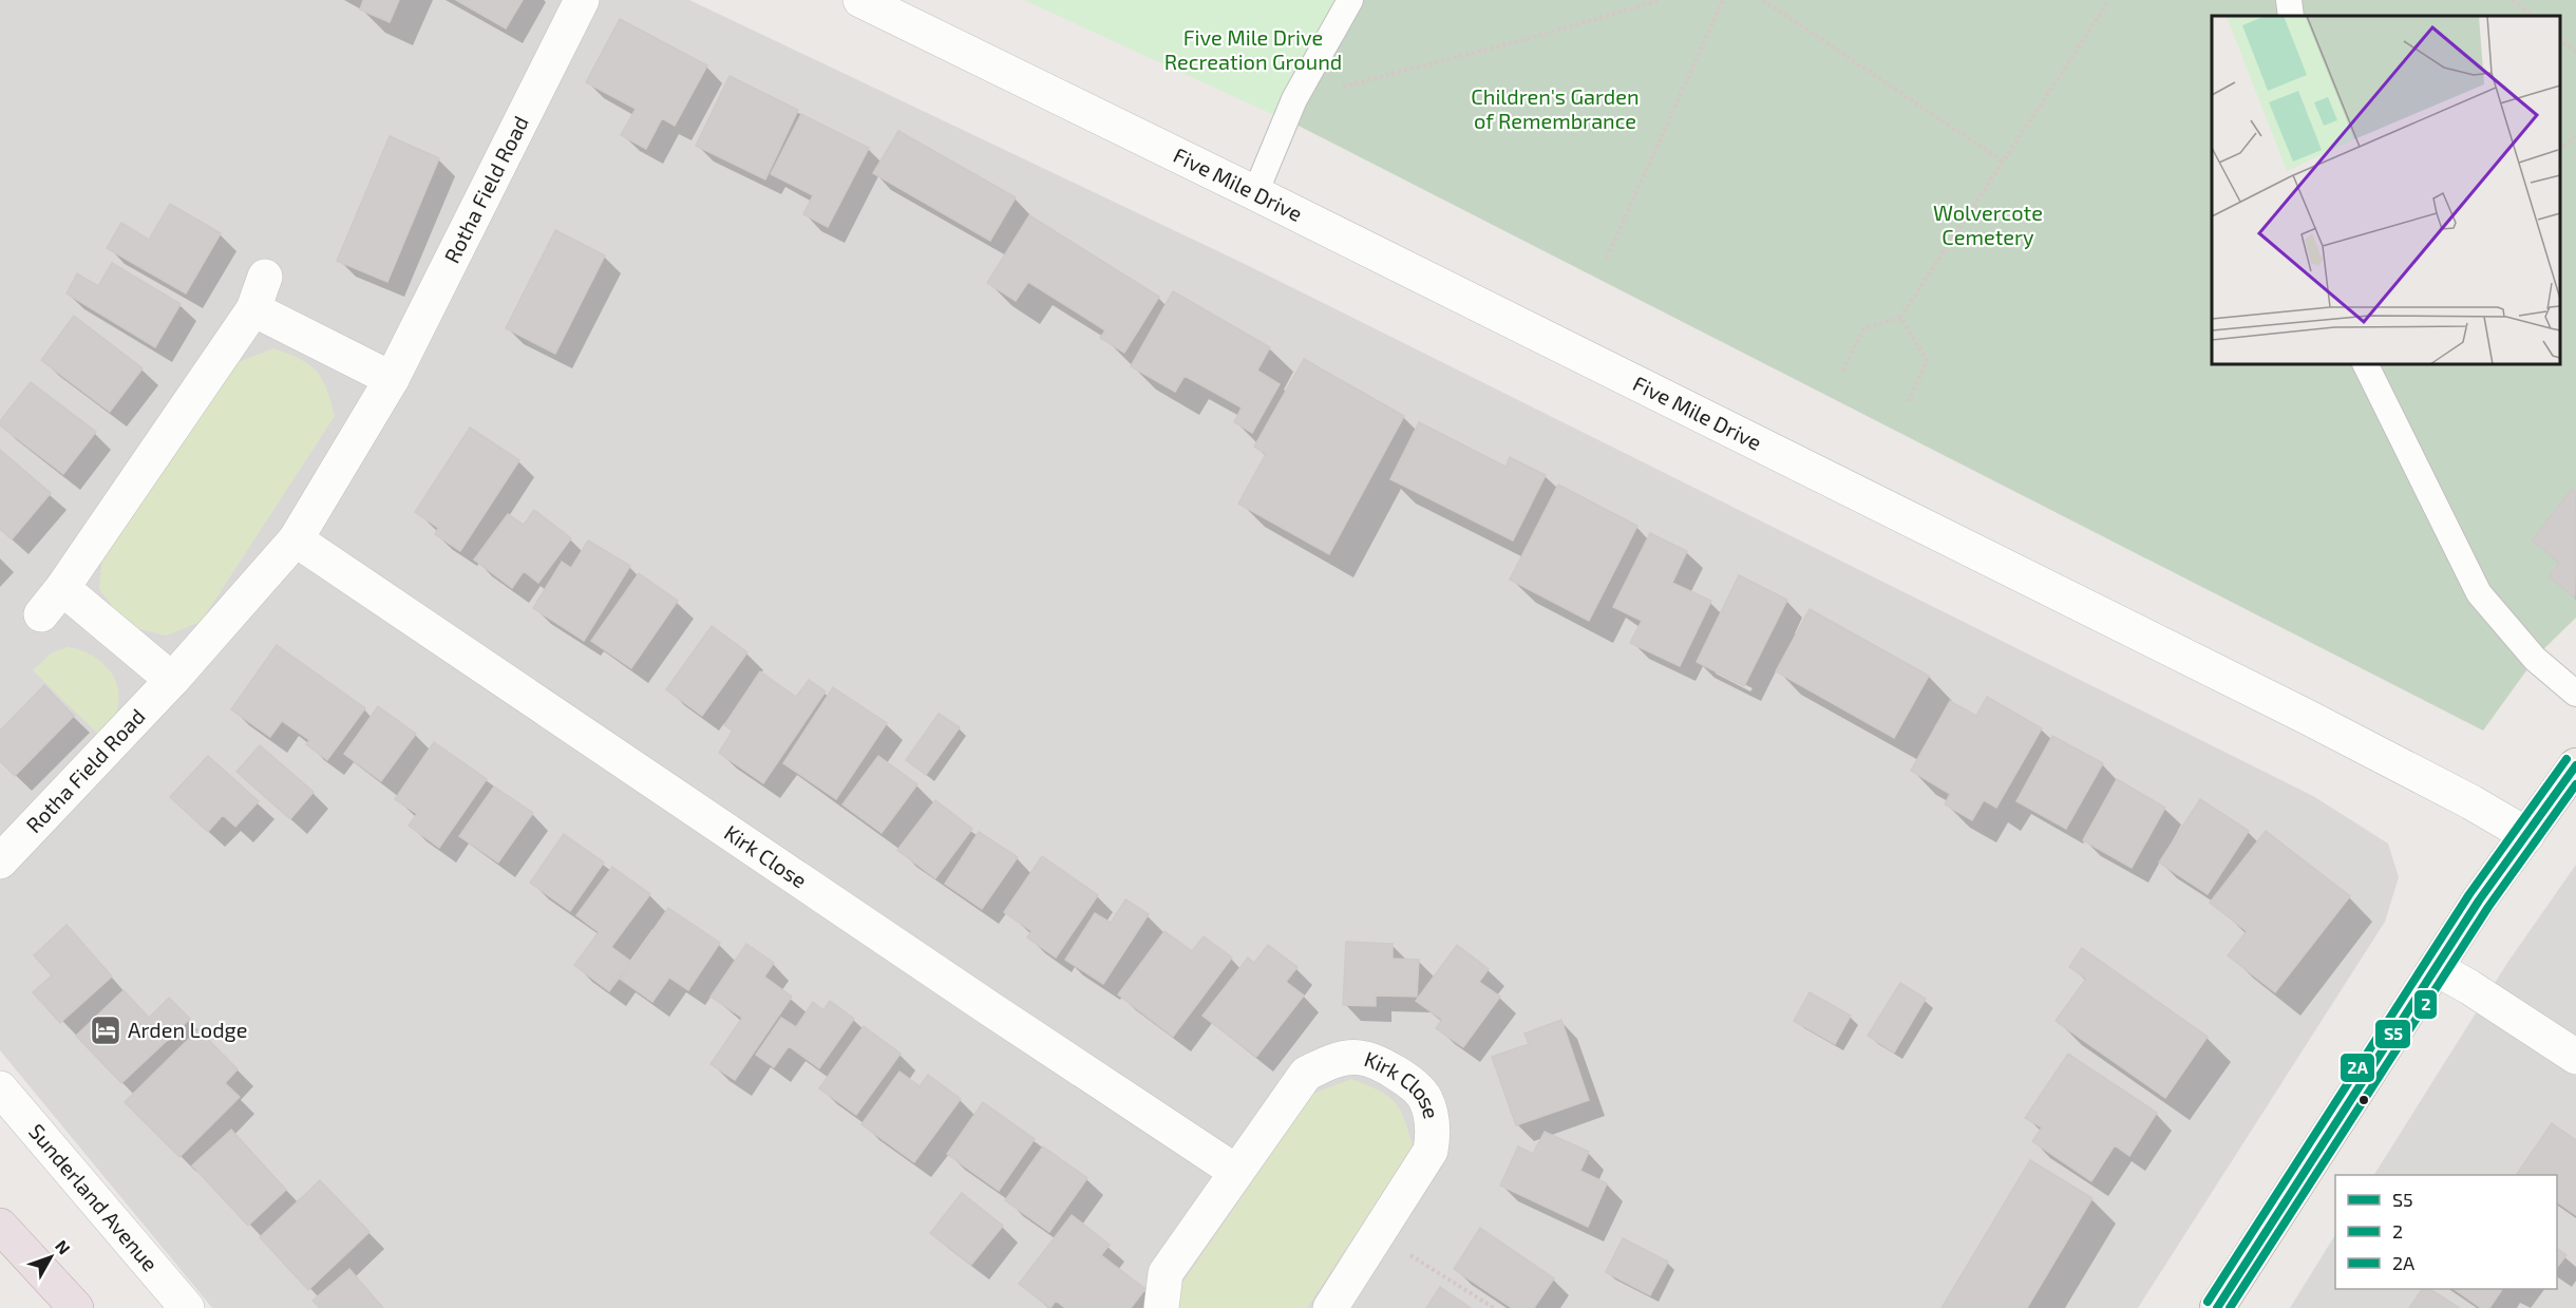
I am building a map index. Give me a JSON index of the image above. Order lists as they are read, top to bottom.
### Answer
{
  "streets": {
    "street": [
      "Five Mile Drive",
      "Rotha Field Road",
      "Kirk Close",
      "Sunderland Avenue"
    ]
  },
  "crossings": [
    ["Rotha Field Road", "Kirk Close"]
  ],
  "parks": ["Five Mile Drive Recreation Ground", "Children's Garden of Remembrance", "Wolvercote Cemetery"],
  "places": {
    "hotel": ["Arden Lodge"]
  },
  "lines": ["transit line 2A", "transit line S5", "transit line 2"],
  "legend": ["S5", "2", "2A"],
  "north": "top right"
}
